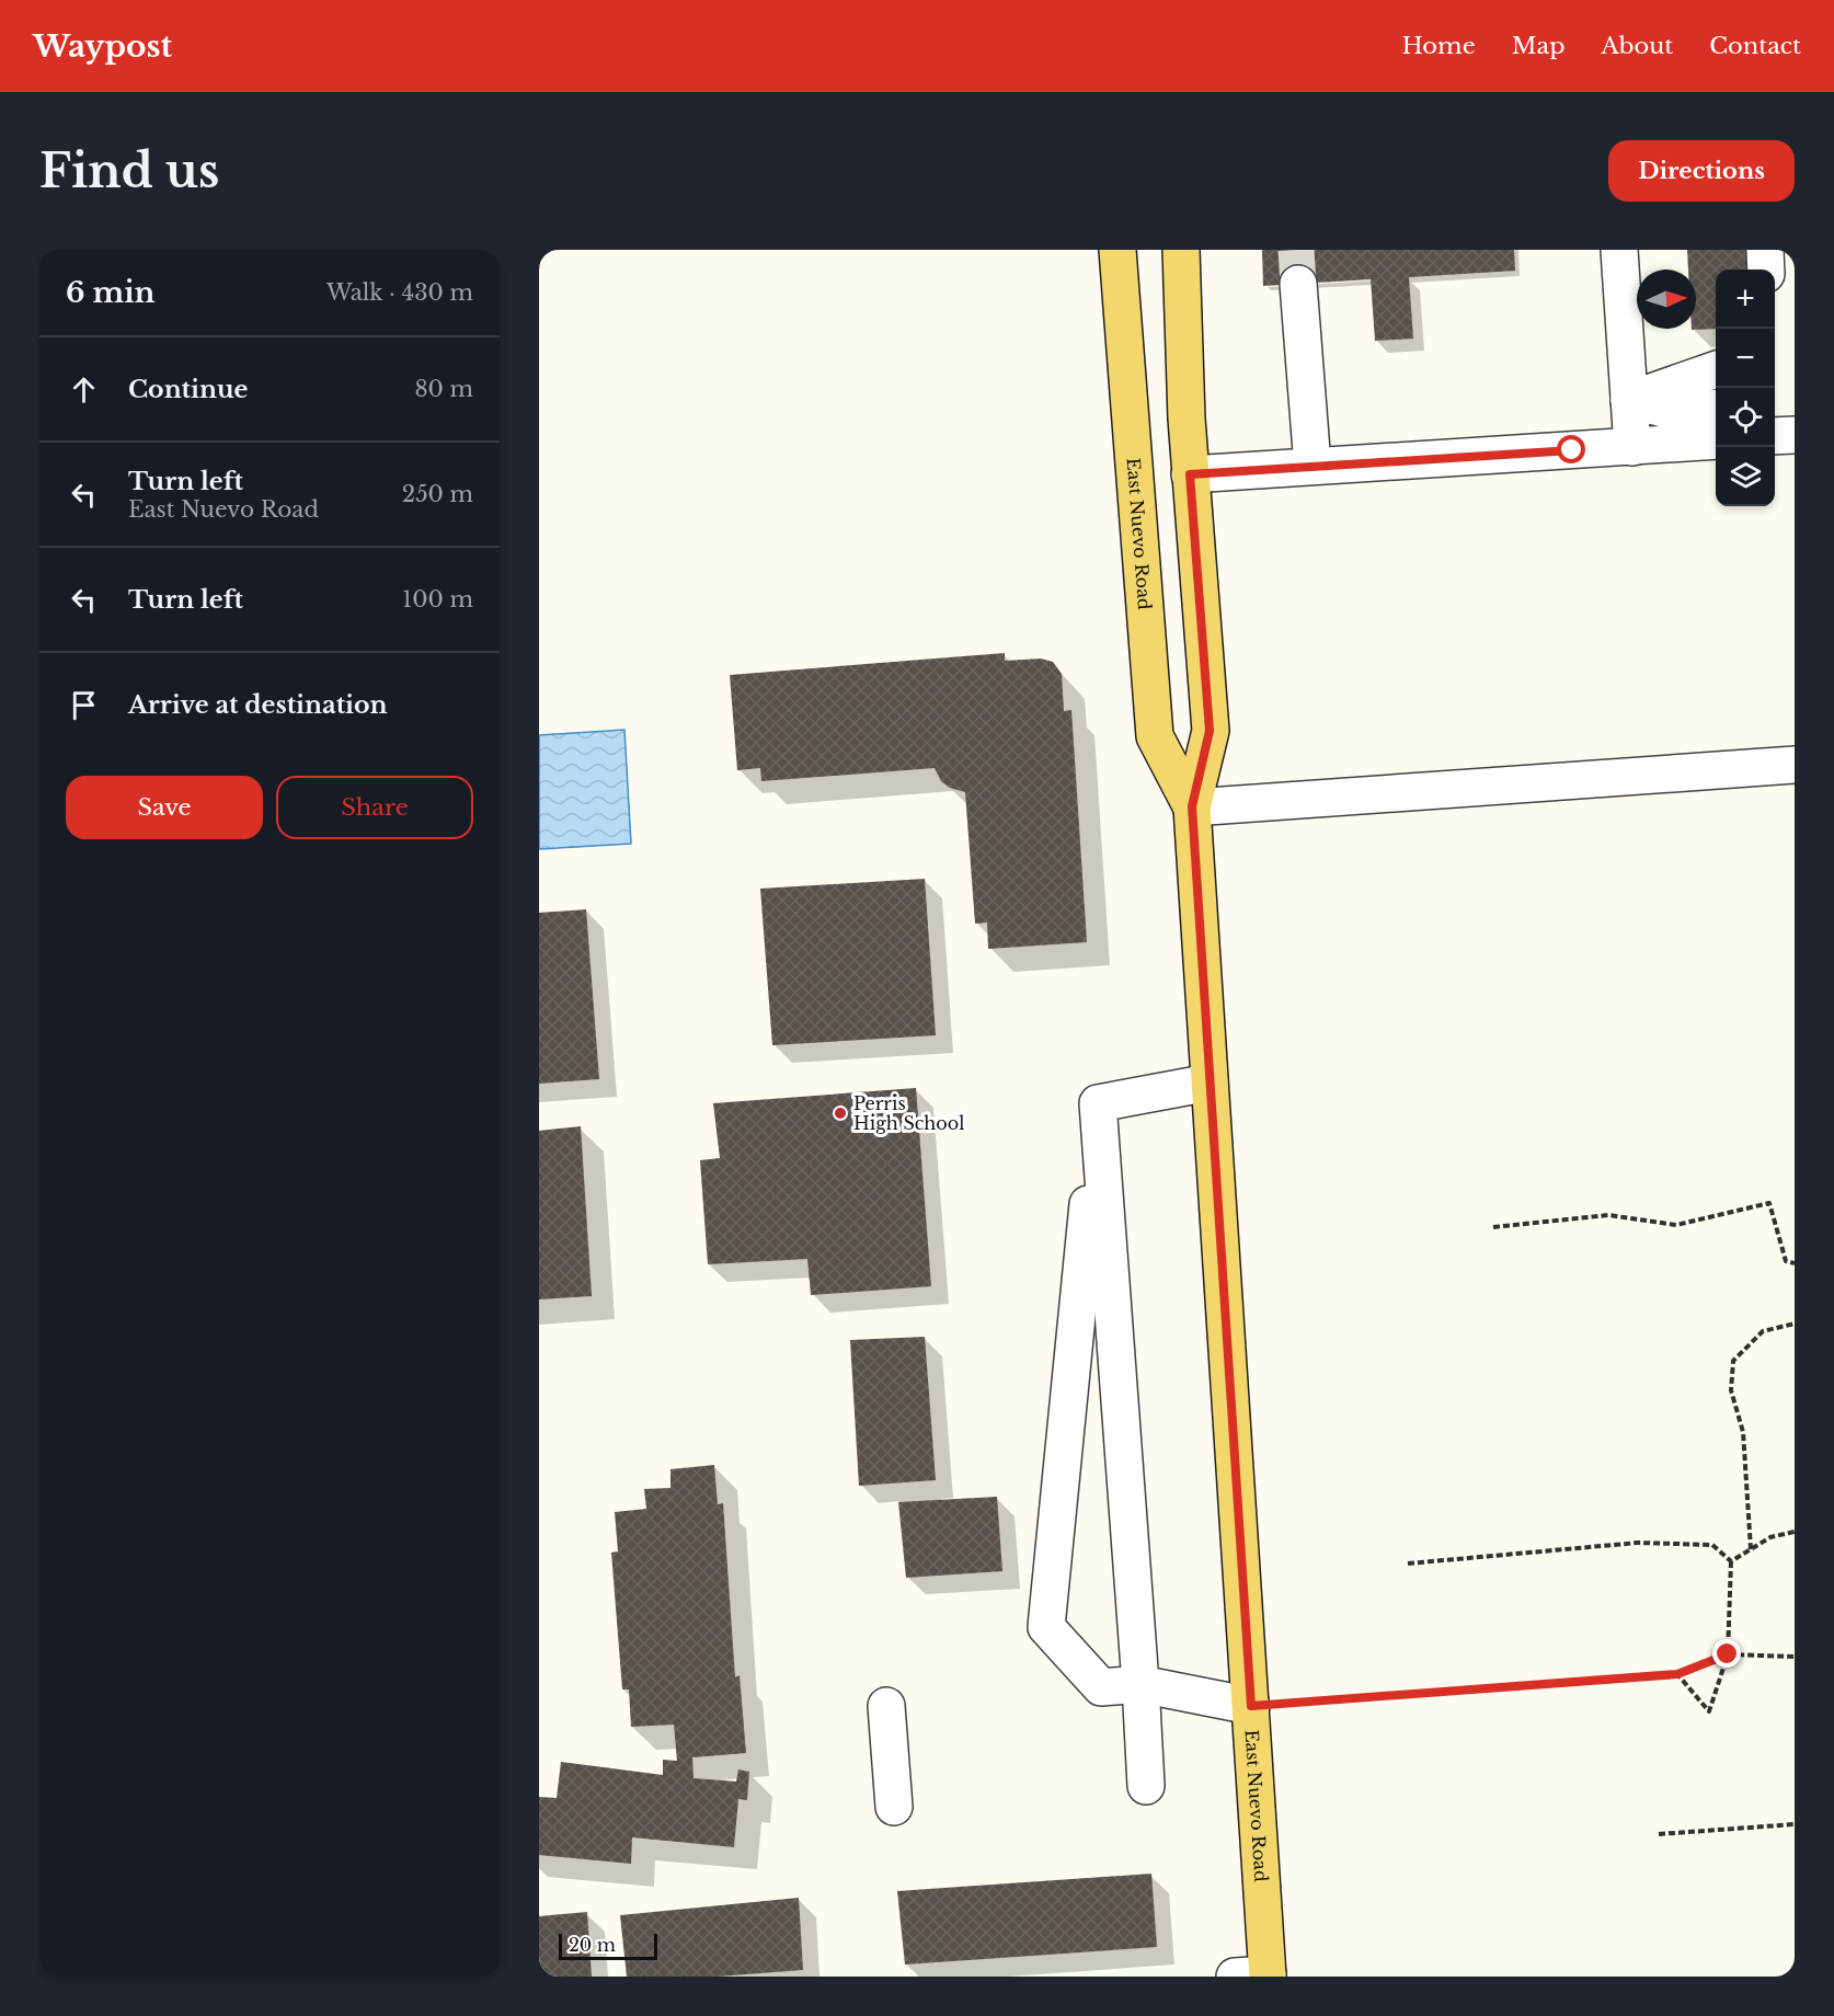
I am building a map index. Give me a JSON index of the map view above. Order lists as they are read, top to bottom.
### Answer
{
  "streets": {
    "main road": ["East Nuevo Road"]
  },
  "places": ["Perris High School"],
  "scale_bar": "20 m",
  "north": "right",
  "page": {
    "header": "Waypost",
    "nav": [
      "Home",
      "Map",
      "About",
      "Contact"
    ],
    "buttons": [
      "Directions",
      ["Save", "Share"]
    ],
    "title": "Find us",
    "heading": ["6 min", "Walk · 430 m"],
    "map_buttons": ["+", "−"],
    "list": [
      ["Continue", "80 m"],
      ["Turn left", "East Nuevo Road", "250 m"],
      ["Turn left", "100 m"],
      "Arrive at destination"
    ],
    "scale": "20 m"
  }
}
